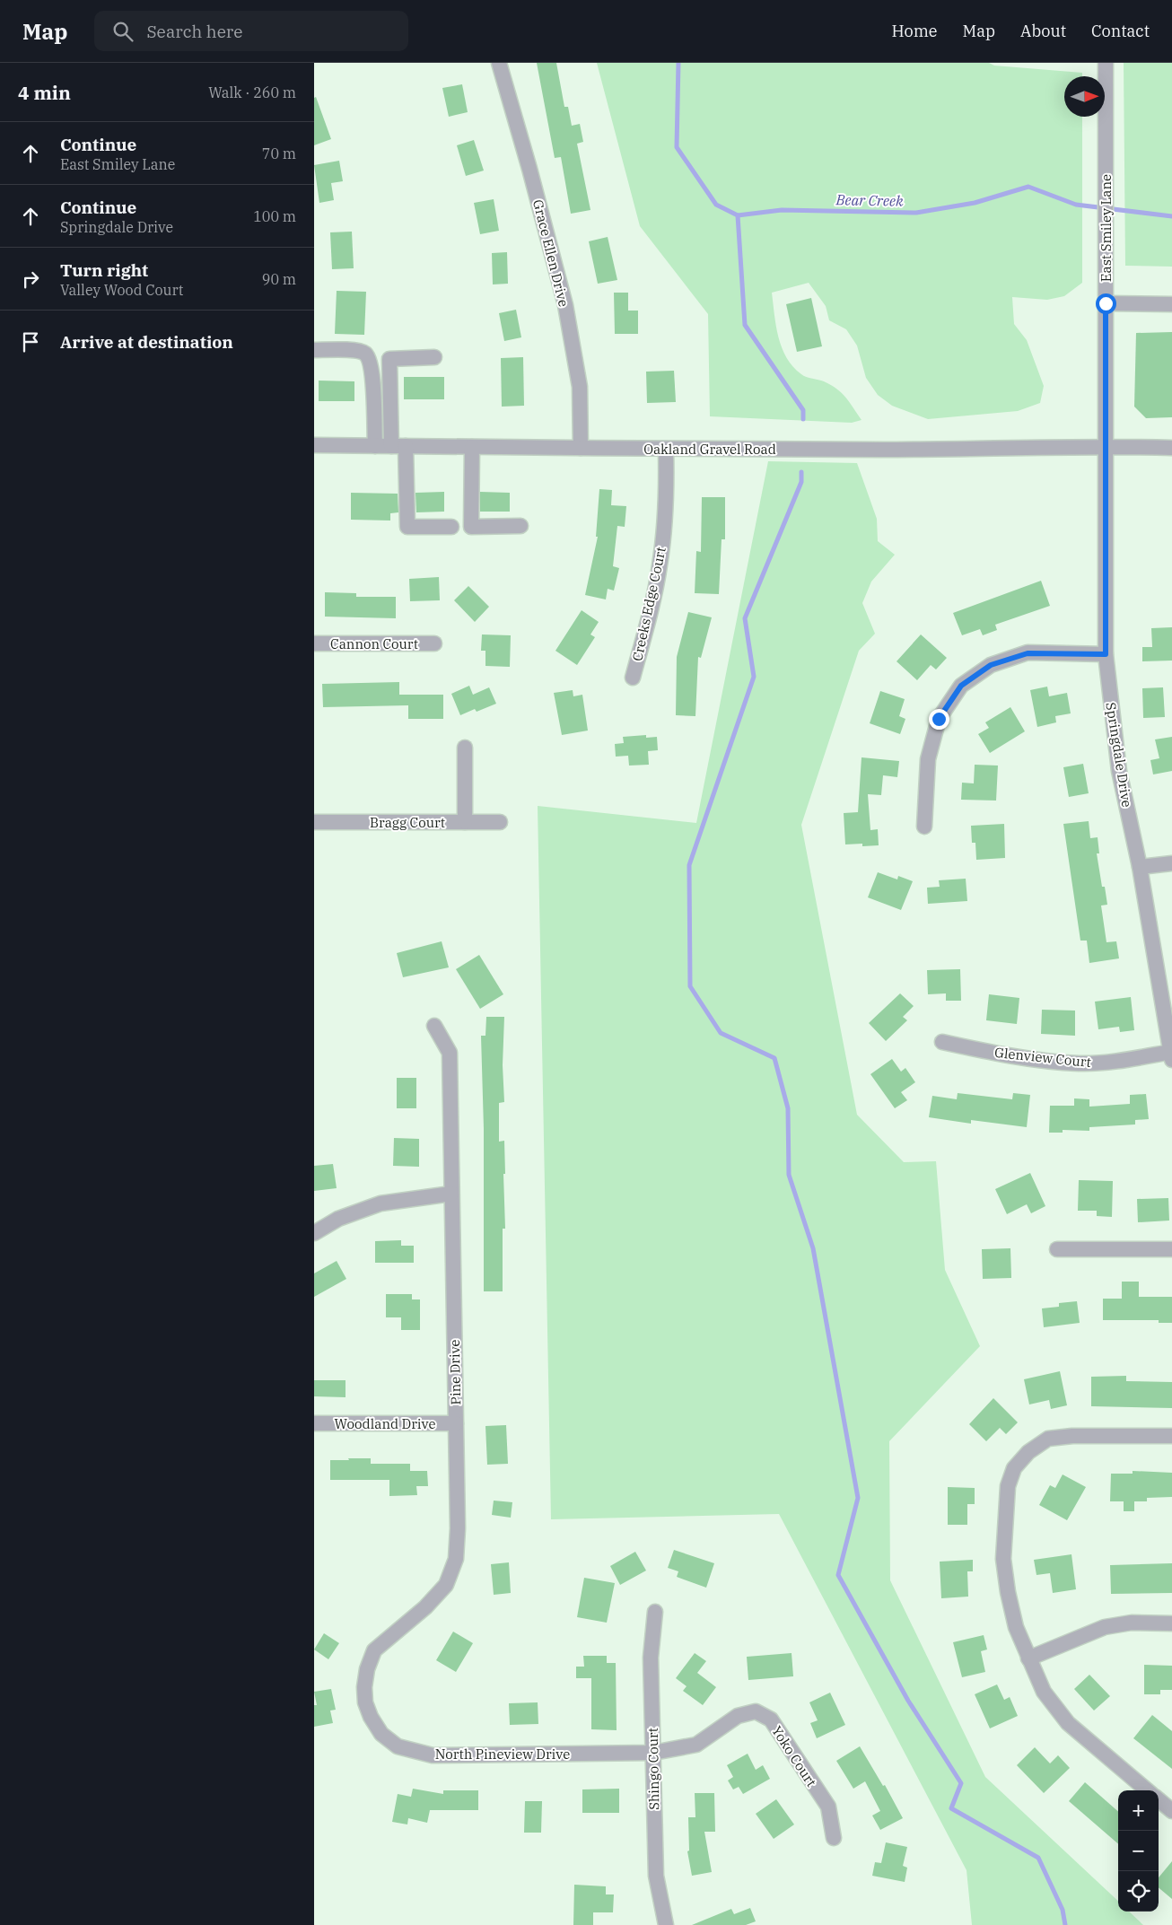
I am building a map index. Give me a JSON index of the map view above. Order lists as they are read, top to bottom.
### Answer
{
  "streets": {
    "street": [
      "East Smiley Lane",
      "Grace Ellen Drive",
      "Oakland Gravel Road",
      "Creeks Edge Court",
      "Cannon Court",
      "Springdale Drive",
      "Bragg Court",
      "Glenview Court",
      "Pine Drive",
      "Woodland Drive",
      "North Pineview Drive",
      "Yoko Court",
      "Shingo Court"
    ]
  },
  "crossings": [
    ["East Smiley Lane", "Oakland Gravel Road"],
    ["East Smiley Lane", "Springdale Drive"],
    ["Grace Ellen Drive", "Oakland Gravel Road"],
    ["Oakland Gravel Road", "Creeks Edge Court"],
    ["Oakland Gravel Road", "Springdale Drive"],
    ["Springdale Drive", "Glenview Court"],
    ["Pine Drive", "Woodland Drive"],
    ["Pine Drive", "North Pineview Drive"],
    ["North Pineview Drive", "Yoko Court"],
    ["North Pineview Drive", "Shingo Court"],
    ["Yoko Court", "Shingo Court"]
  ],
  "water": ["Bear Creek"],
  "north": "right",
  "page": {
    "header": "Map",
    "search": "Search here",
    "nav": [
      "Home",
      "Map",
      "About",
      "Contact"
    ],
    "heading": ["4 min", "Walk · 260 m"],
    "list": [
      ["Continue", "East Smiley Lane", "70 m"],
      ["Continue", "Springdale Drive", "100 m"],
      ["Turn right", "Valley Wood Court", "90 m"],
      "Arrive at destination"
    ],
    "map_buttons": ["+", "−"]
  }
}
